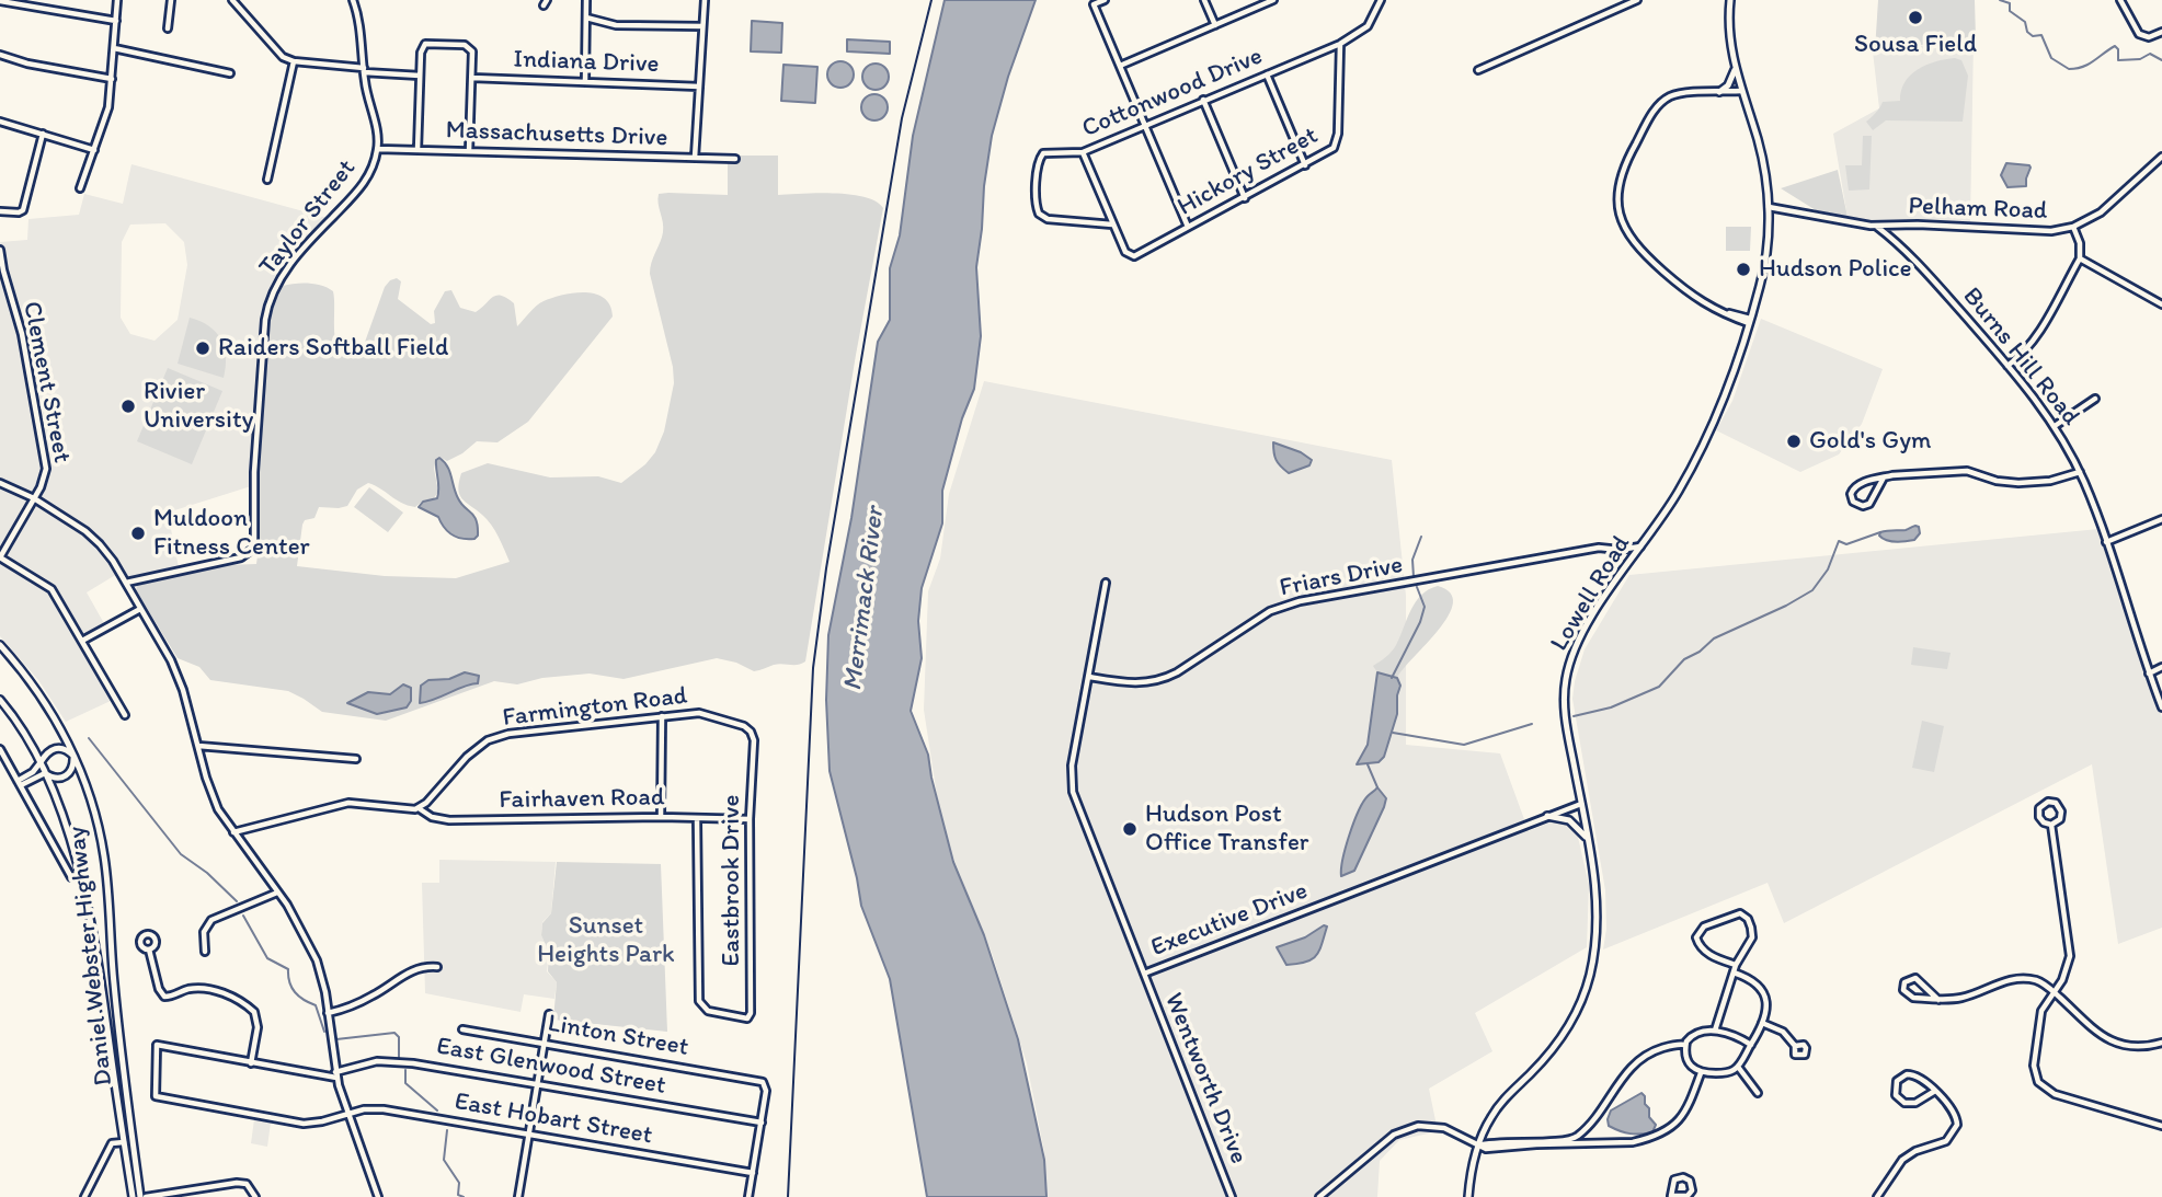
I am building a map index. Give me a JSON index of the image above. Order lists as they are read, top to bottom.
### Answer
{
  "streets": {
    "main road": ["Lowell Road", "Daniel Webster Highway"],
    "street": [
      "Indiana Drive",
      "Cottonwood Drive",
      "Massachusetts Drive",
      "Hickory Street",
      "Pelham Road",
      "Taylor Street",
      "Burns Hill Road",
      "Clement Street",
      "Friars Drive",
      "Farmington Road",
      "Fairhaven Road",
      "Eastbrook Drive",
      "Executive Drive",
      "Linton Street",
      "East Glenwood Street",
      "Wentworth Drive",
      "East Hobart Street"
    ]
  },
  "crossings": [
    ["Cottonwood Drive", "Hickory Street"],
    ["Massachusetts Drive", "Taylor Street"],
    ["Pelham Road", "Burns Hill Road"],
    ["Pelham Road", "Lowell Road"],
    ["Friars Drive", "Lowell Road"],
    ["Friars Drive", "Executive Drive"],
    ["Lowell Road", "Executive Drive"],
    ["Farmington Road", "Fairhaven Road"],
    ["Farmington Road", "Eastbrook Drive"],
    ["Fairhaven Road", "Eastbrook Drive"],
    ["Executive Drive", "Wentworth Drive"],
    ["Linton Street", "East Glenwood Street"]
  ],
  "water": ["Merrimack River"],
  "parks": ["Sunset Heights Park"],
  "places": [
    "Sousa Field",
    "Hudson Police",
    "Raiders Softball Field",
    "Rivier University",
    "Gold's Gym",
    "Muldoon Fitness Center",
    "Hudson Post Office Transfer"
  ]
}
